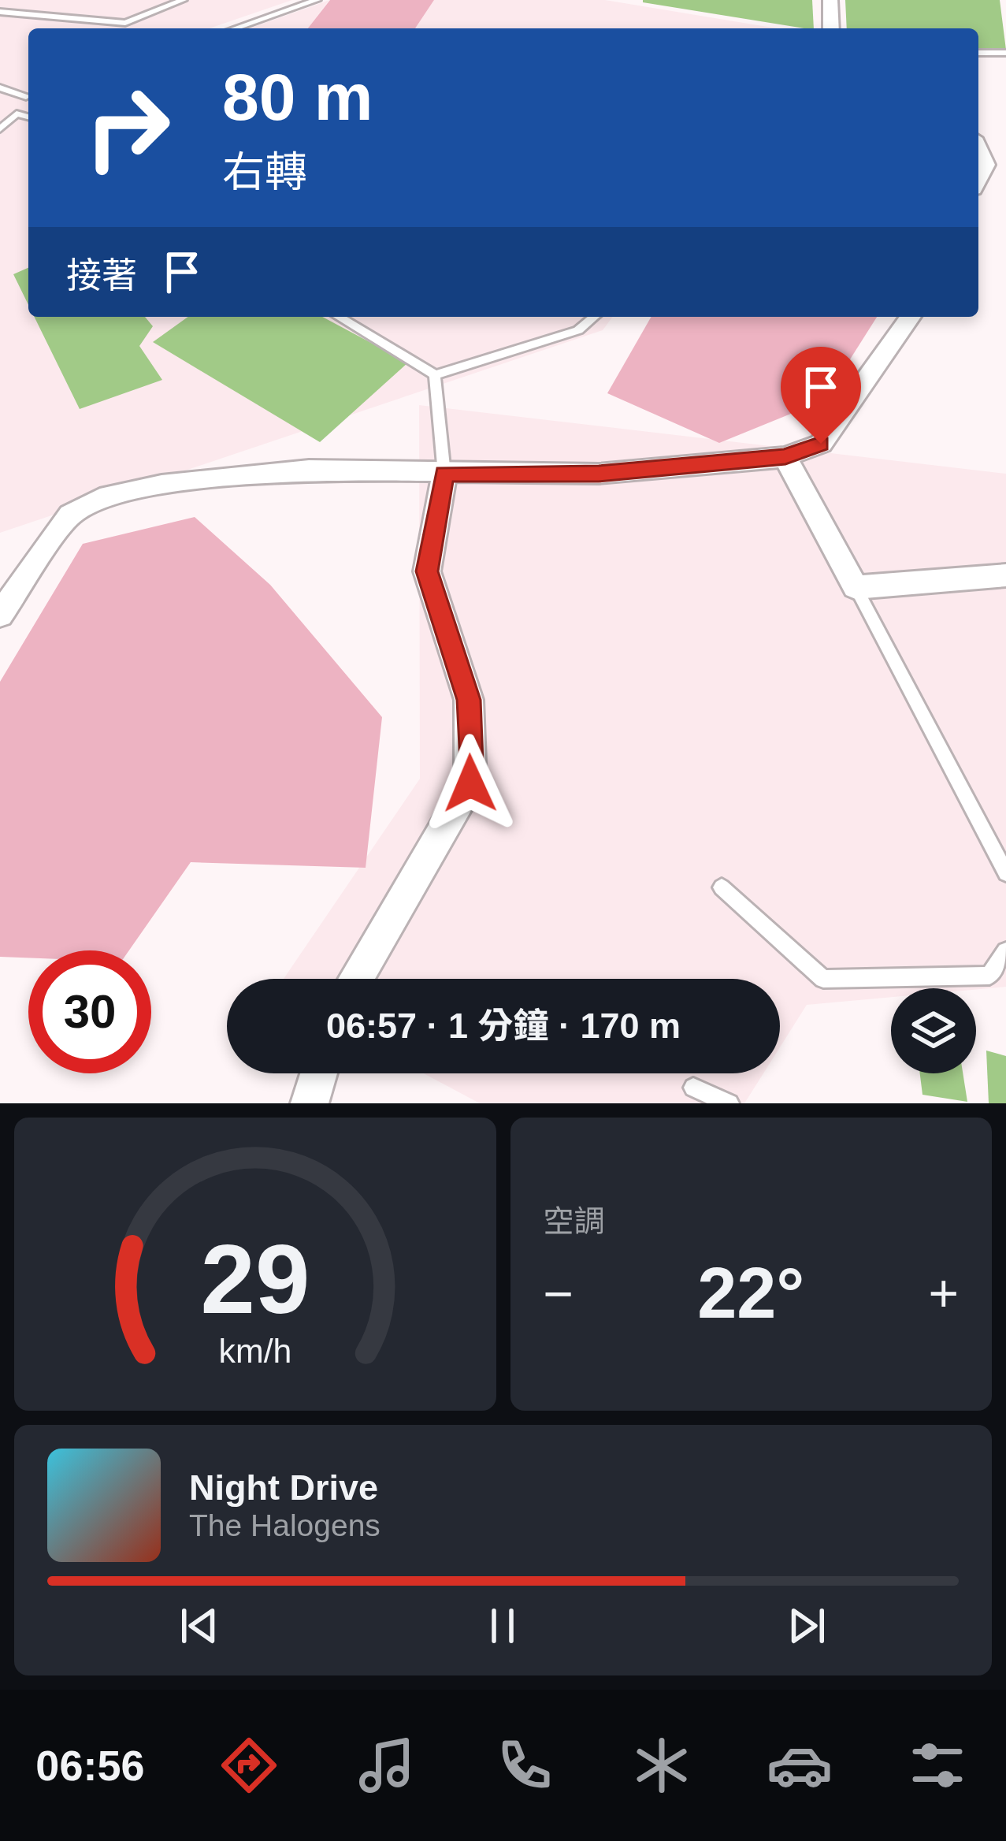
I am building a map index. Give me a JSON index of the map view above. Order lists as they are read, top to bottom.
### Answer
{
  "page": {
    "turn": ["80 m", "右轉"],
    "then": "接著",
    "limit": "30",
    "trip": "06:57 · 1 分鐘 · 170 m",
    "tile": "空調",
    "heat": ["−", "22°", "+"],
    "song": ["Night Drive", "The Halogens"],
    "tabs": "06:56",
    "gauge": ["29", "km/h"]
  }
}
